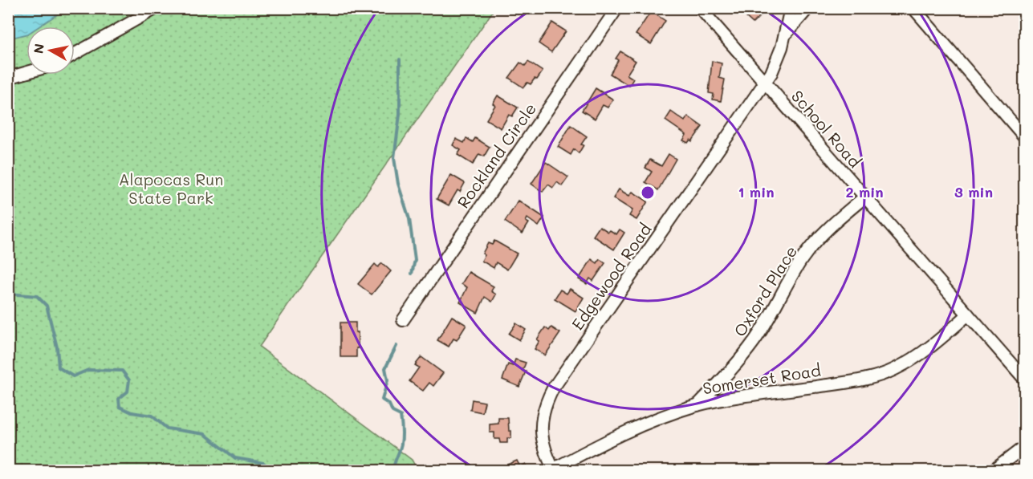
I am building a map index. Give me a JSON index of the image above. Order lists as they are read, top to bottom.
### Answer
{
  "streets": {
    "street": [
      "School Road",
      "Rockland Circle",
      "Edgewood Road",
      "Oxford Place",
      "Somerset Road"
    ]
  },
  "crossings": [
    ["School Road", "Edgewood Road"],
    ["School Road", "Oxford Place"],
    ["School Road", "Somerset Road"],
    ["Edgewood Road", "Somerset Road"],
    ["Oxford Place", "Somerset Road"]
  ],
  "parks": ["Alapocas Run State Park"],
  "north": "left",
  "rings": ["1 min", "2 min", "3 min"]
}
